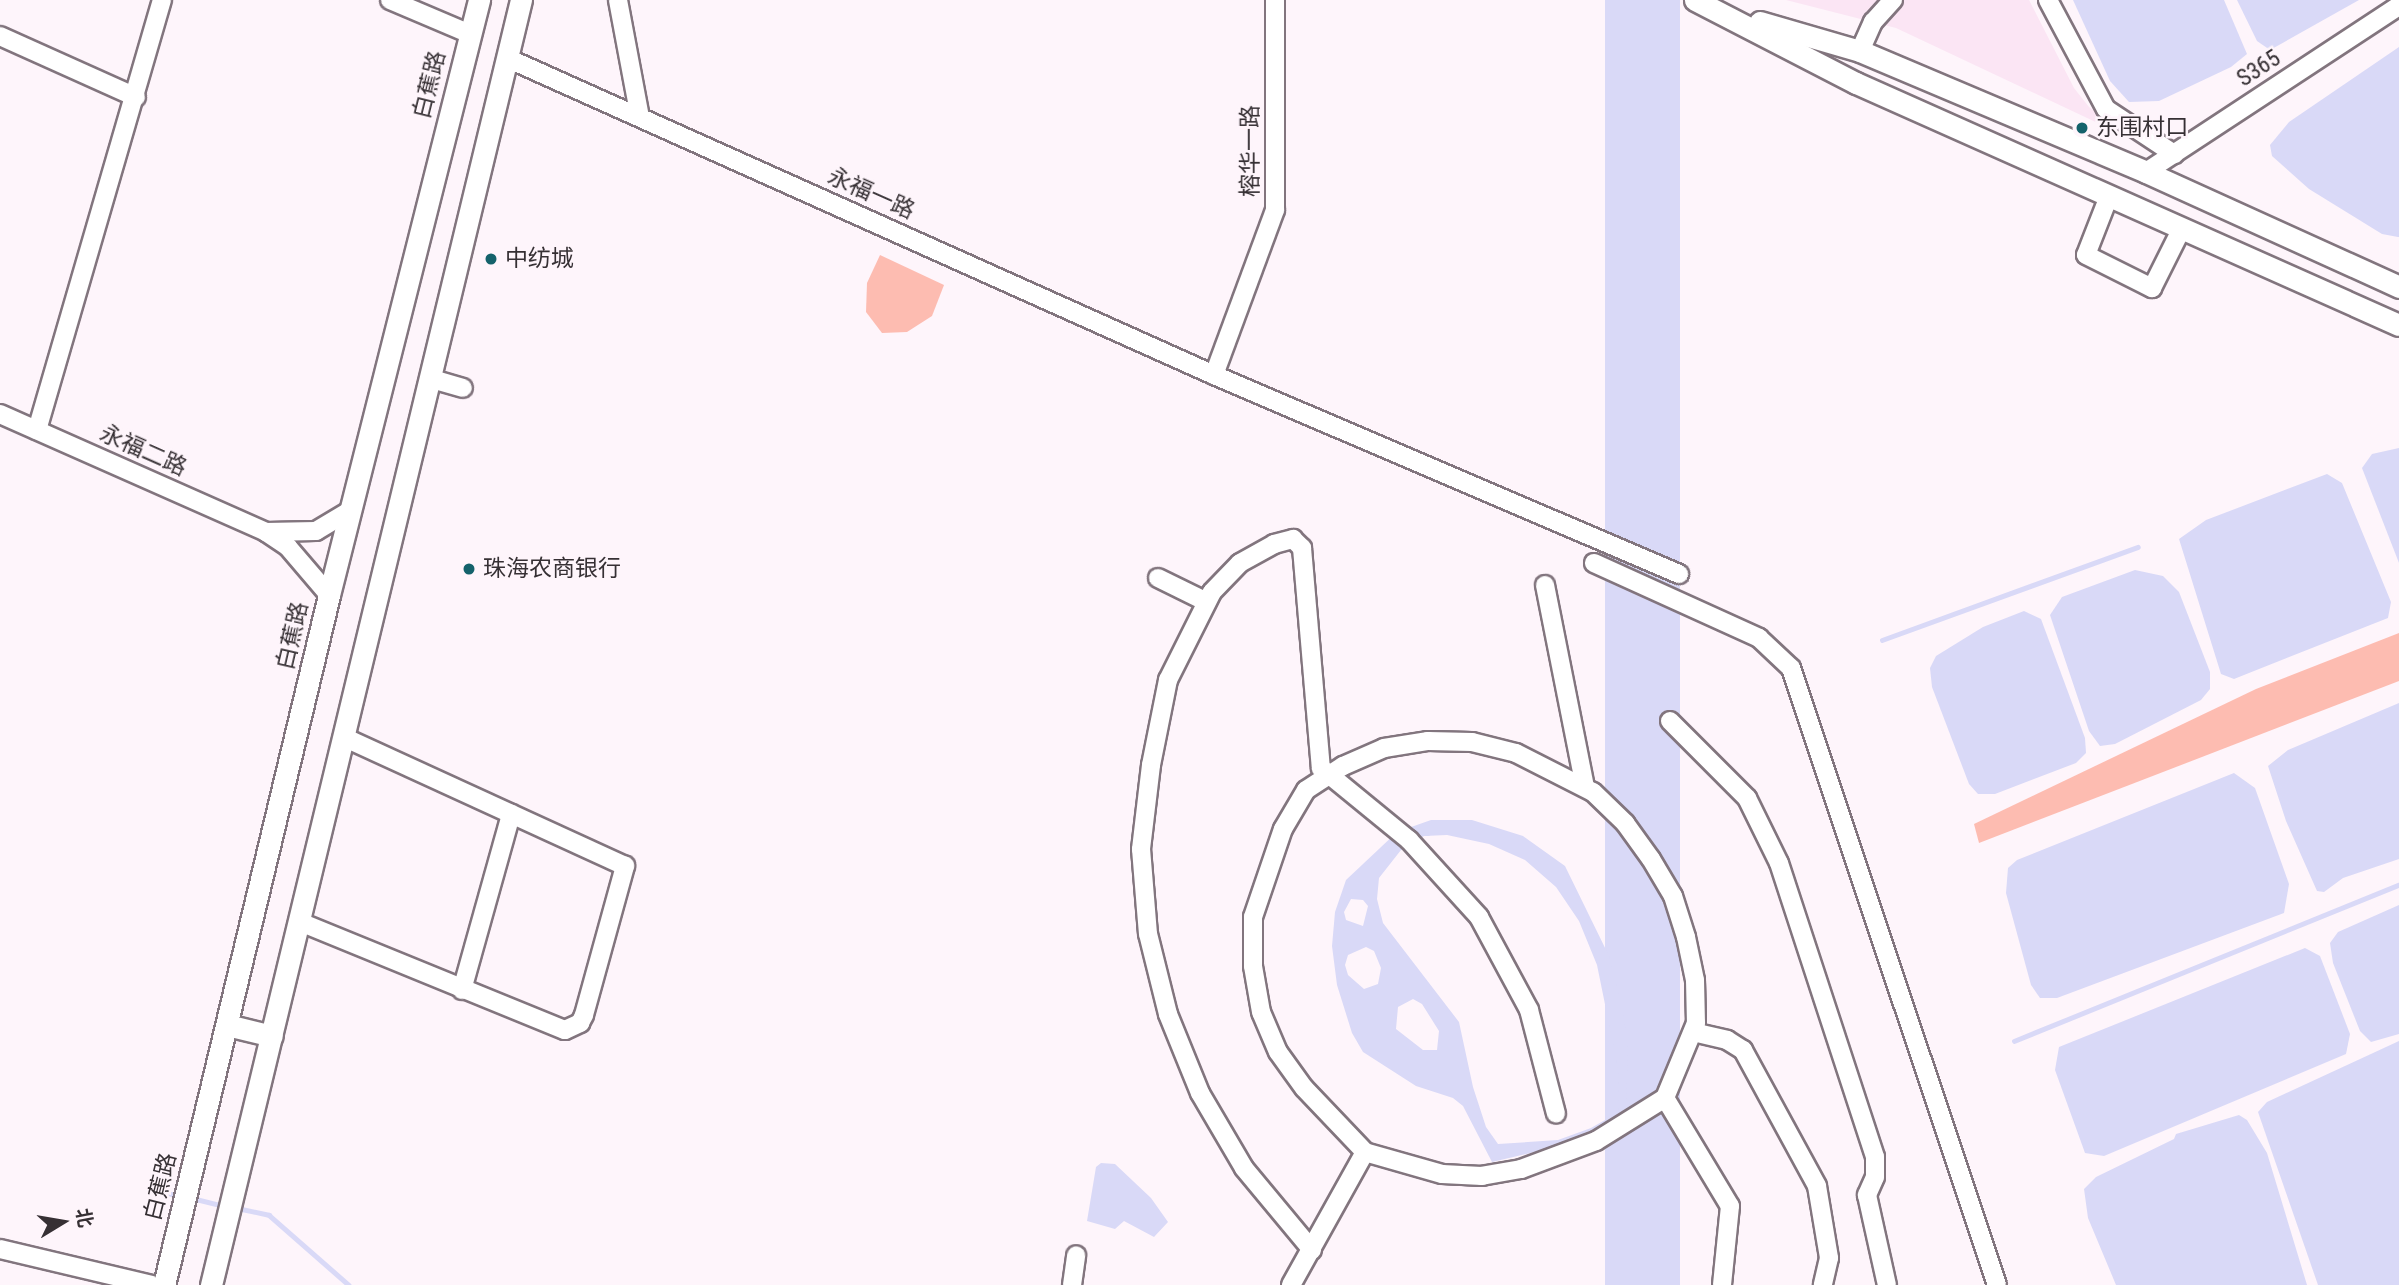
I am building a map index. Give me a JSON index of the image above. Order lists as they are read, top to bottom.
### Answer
{
  "streets": {
    "main road": ["白蕉路"],
    "street": [
      "S365",
      "榕华一路",
      "永福一路",
      "永福二路"
    ]
  },
  "crossings": [
    ["白蕉路", "永福二路"],
    ["榕华一路", "永福一路"]
  ],
  "places": ["东围村口", "中纺城", "珠海农商银行"],
  "north": "right"
}
